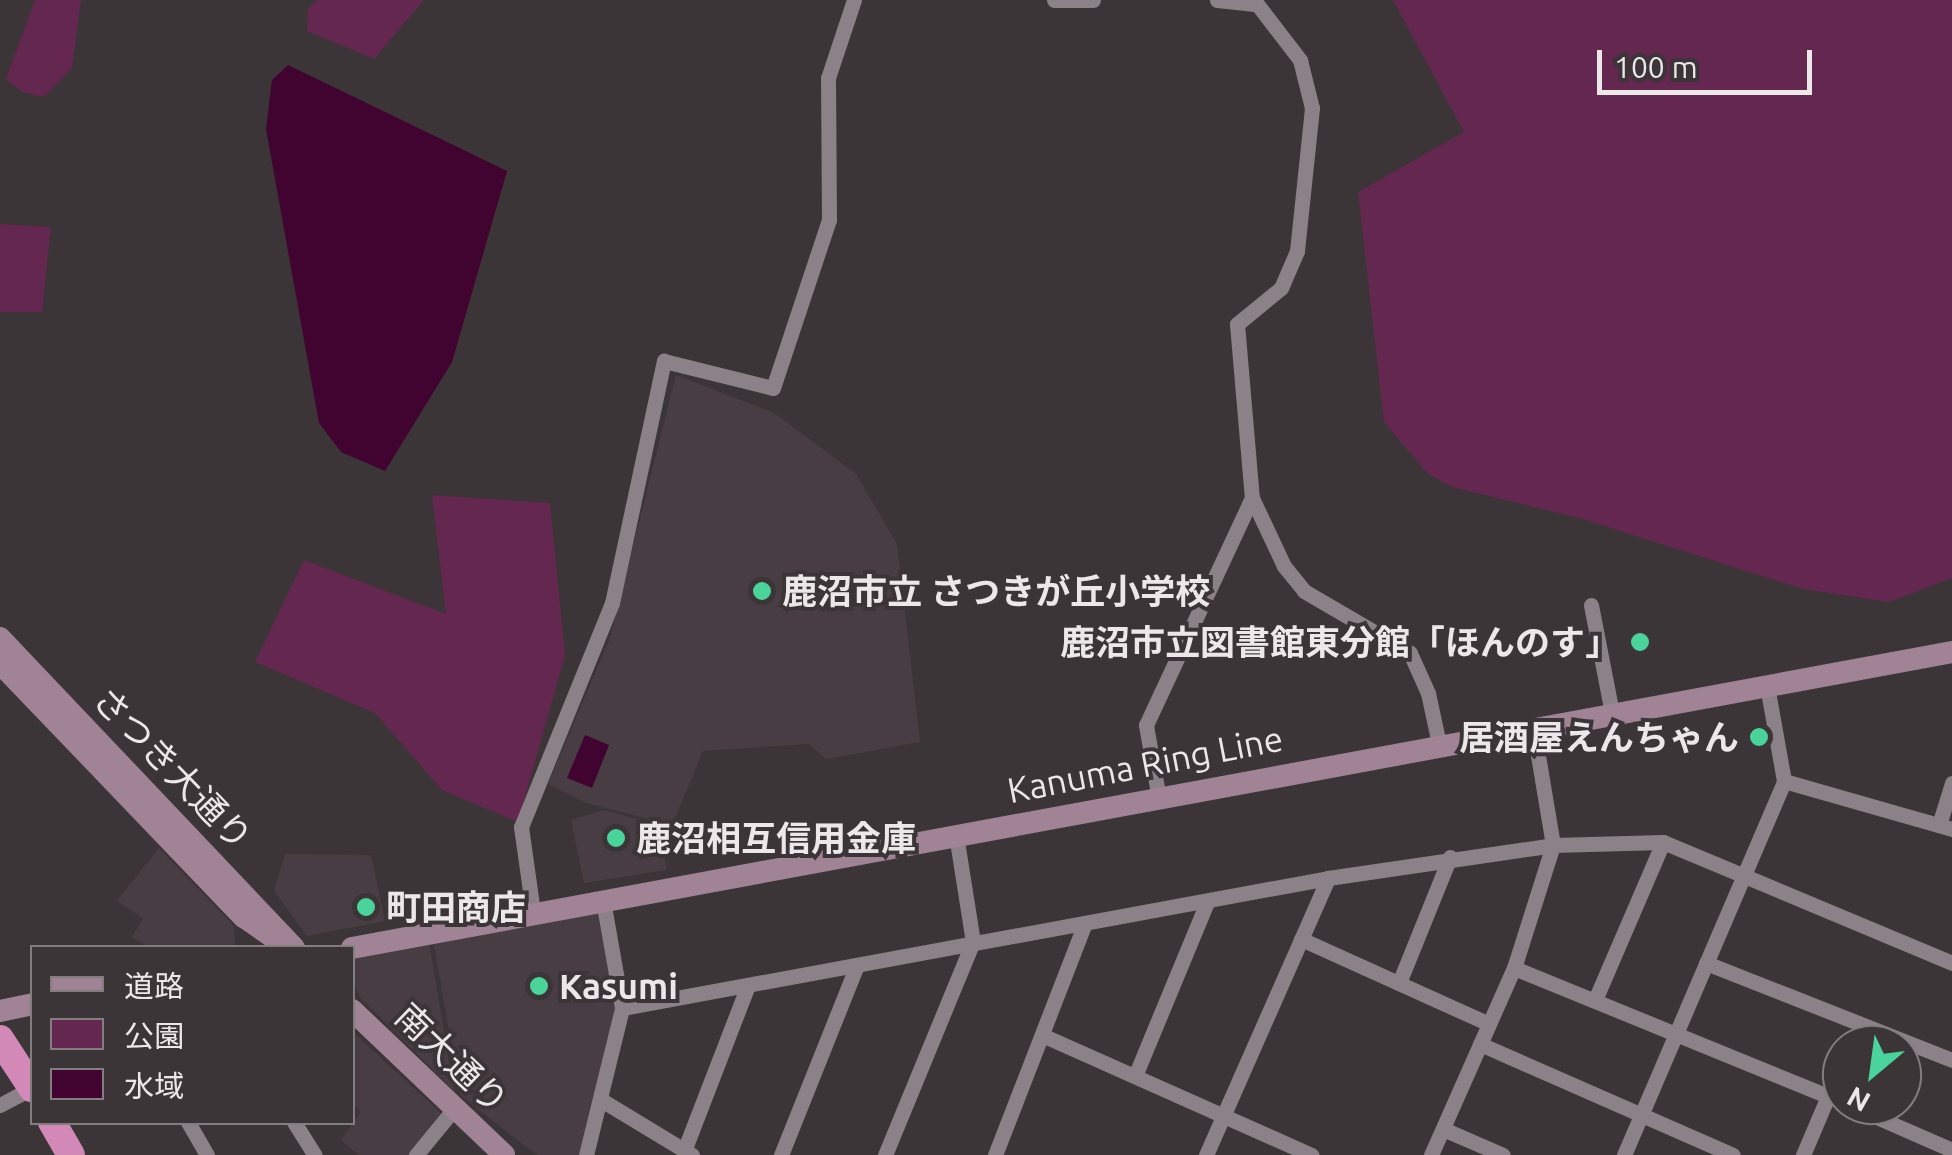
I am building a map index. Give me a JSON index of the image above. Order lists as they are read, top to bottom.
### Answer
{
  "streets": {
    "main road": ["Kanuma Ring Line", "さつき大通り", "南大通り"]
  },
  "places": [
    "鹿沼市立 さつきが丘小学校",
    "鹿沼市立図書館東分館「ほんのす」",
    "居酒屋えんちゃん",
    "鹿沼相互信用金庫",
    "町田商店",
    "Kasumi"
  ],
  "legend": ["道路", "公園", "水域"],
  "scale_bar": "100 m",
  "north": "bottom left"
}
